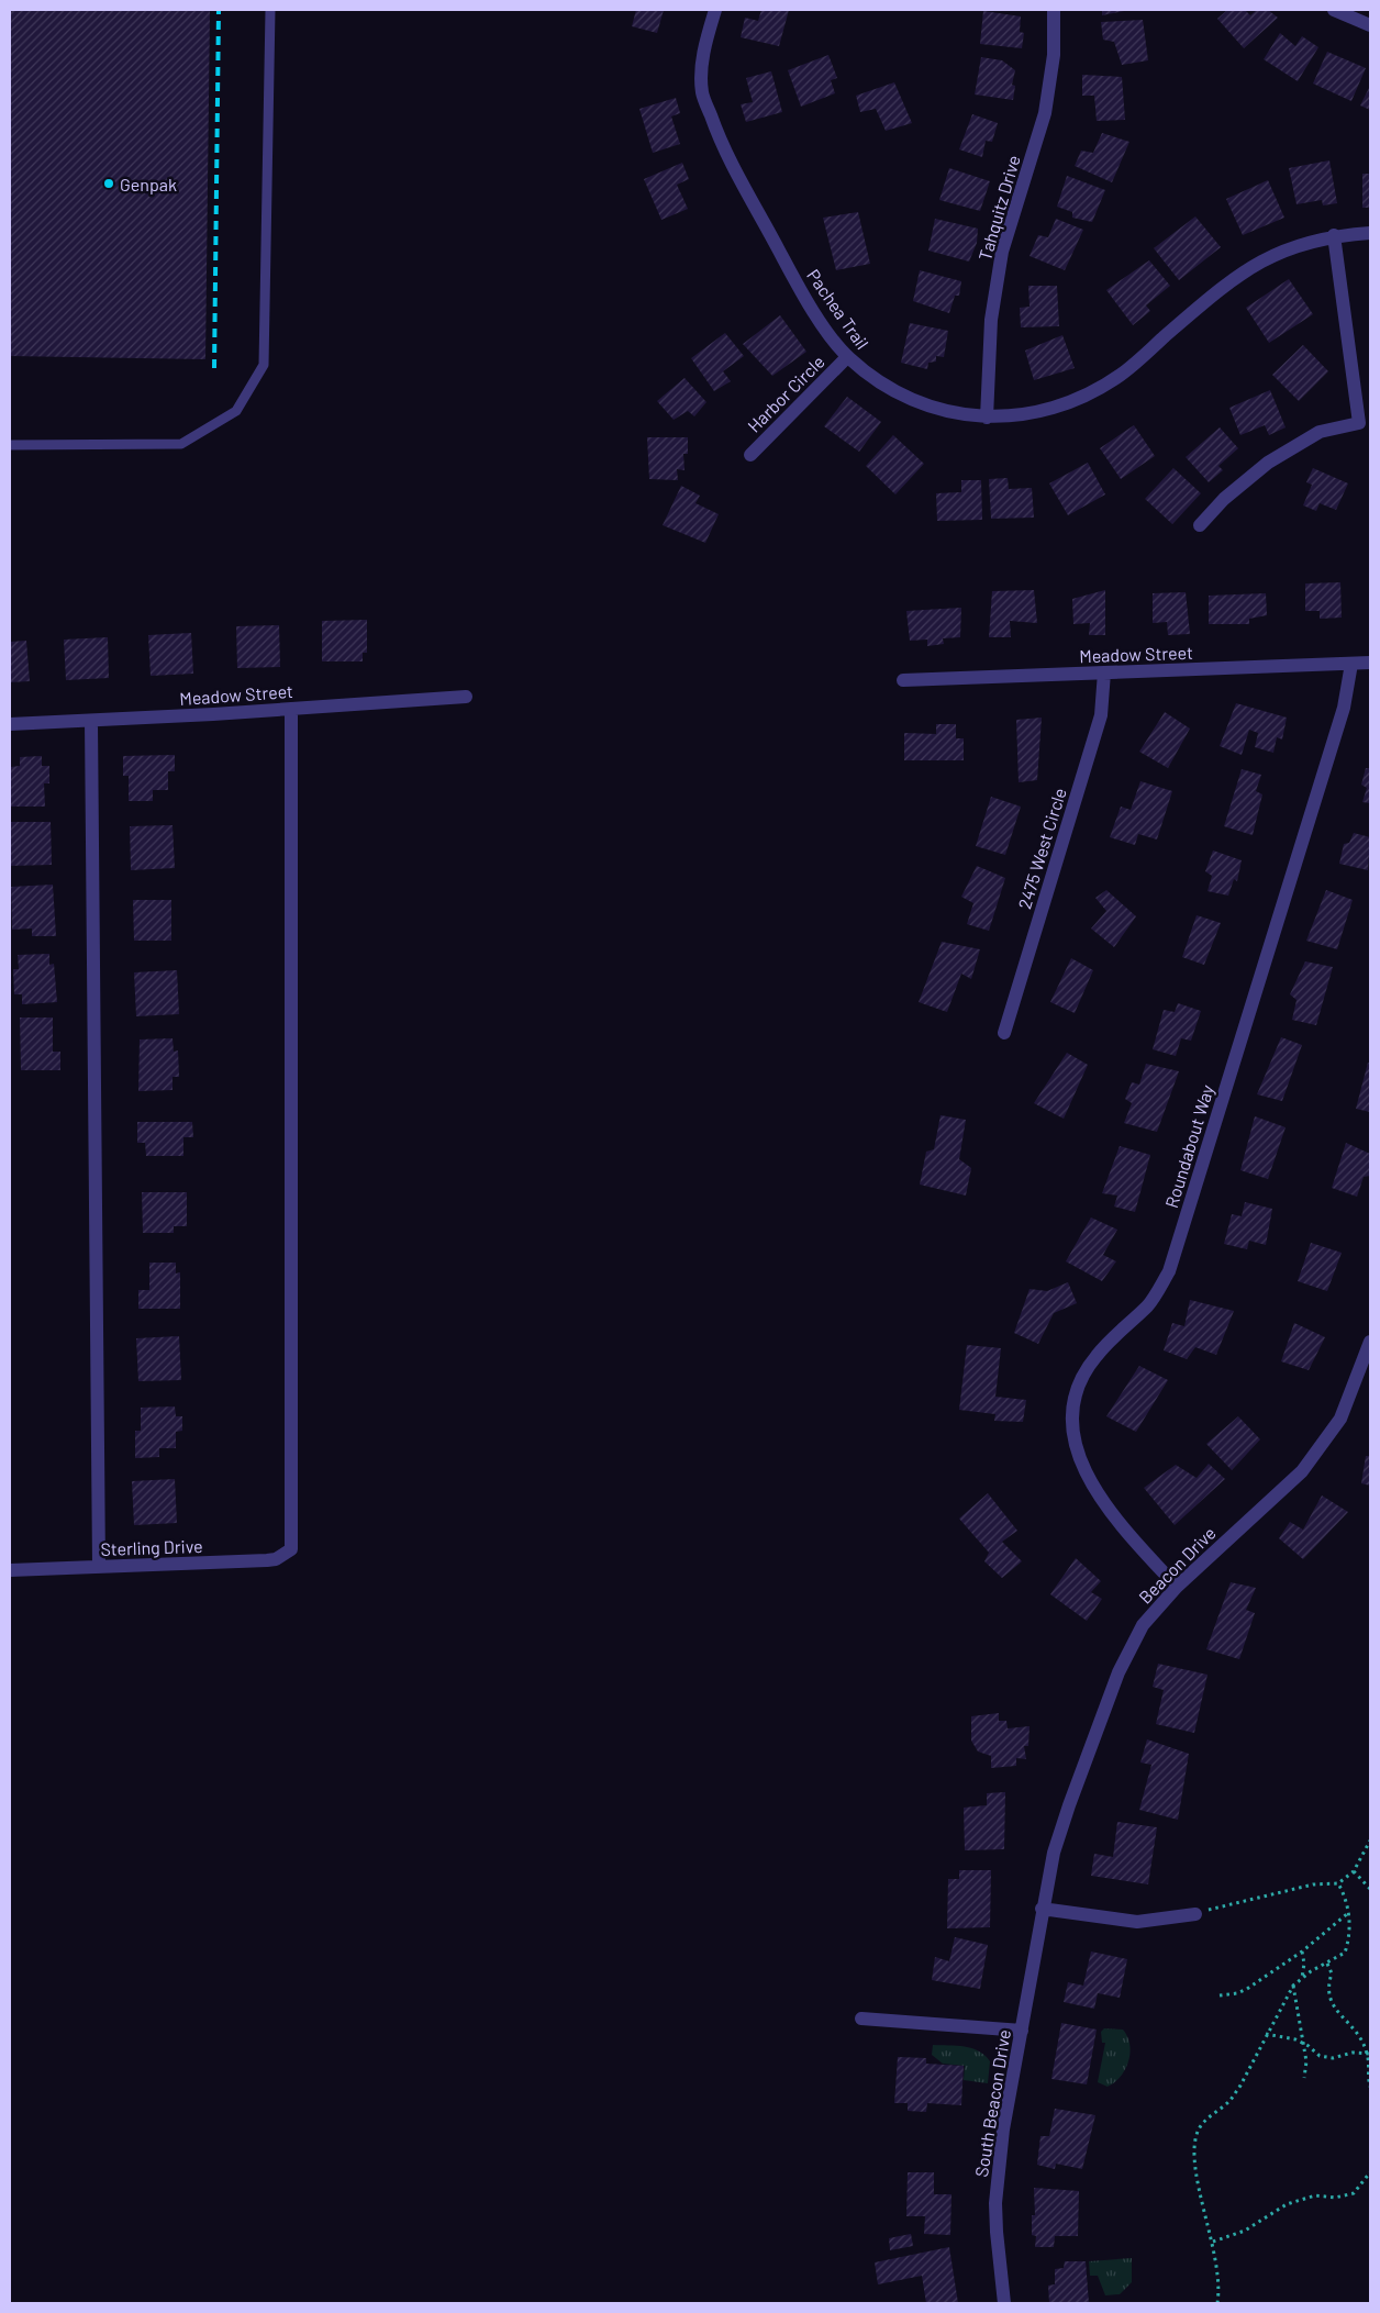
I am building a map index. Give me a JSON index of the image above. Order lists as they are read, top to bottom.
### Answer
{
  "streets": {
    "street": [
      "Tahquitz Drive",
      "Pachea Trail",
      "Harbor Circle",
      "Meadow Street",
      "2475 West Circle",
      "Roundabout Way",
      "Sterling Drive",
      "Beacon Drive",
      "South Beacon Drive"
    ]
  },
  "crossings": [
    ["Tahquitz Drive", "Pachea Trail"],
    ["Pachea Trail", "Harbor Circle"],
    ["Meadow Street", "2475 West Circle"],
    ["Meadow Street", "Roundabout Way"],
    ["Meadow Street", "Sterling Drive"],
    ["Roundabout Way", "Beacon Drive"],
    ["Beacon Drive", "South Beacon Drive"]
  ],
  "places": ["Genpak"]
}
